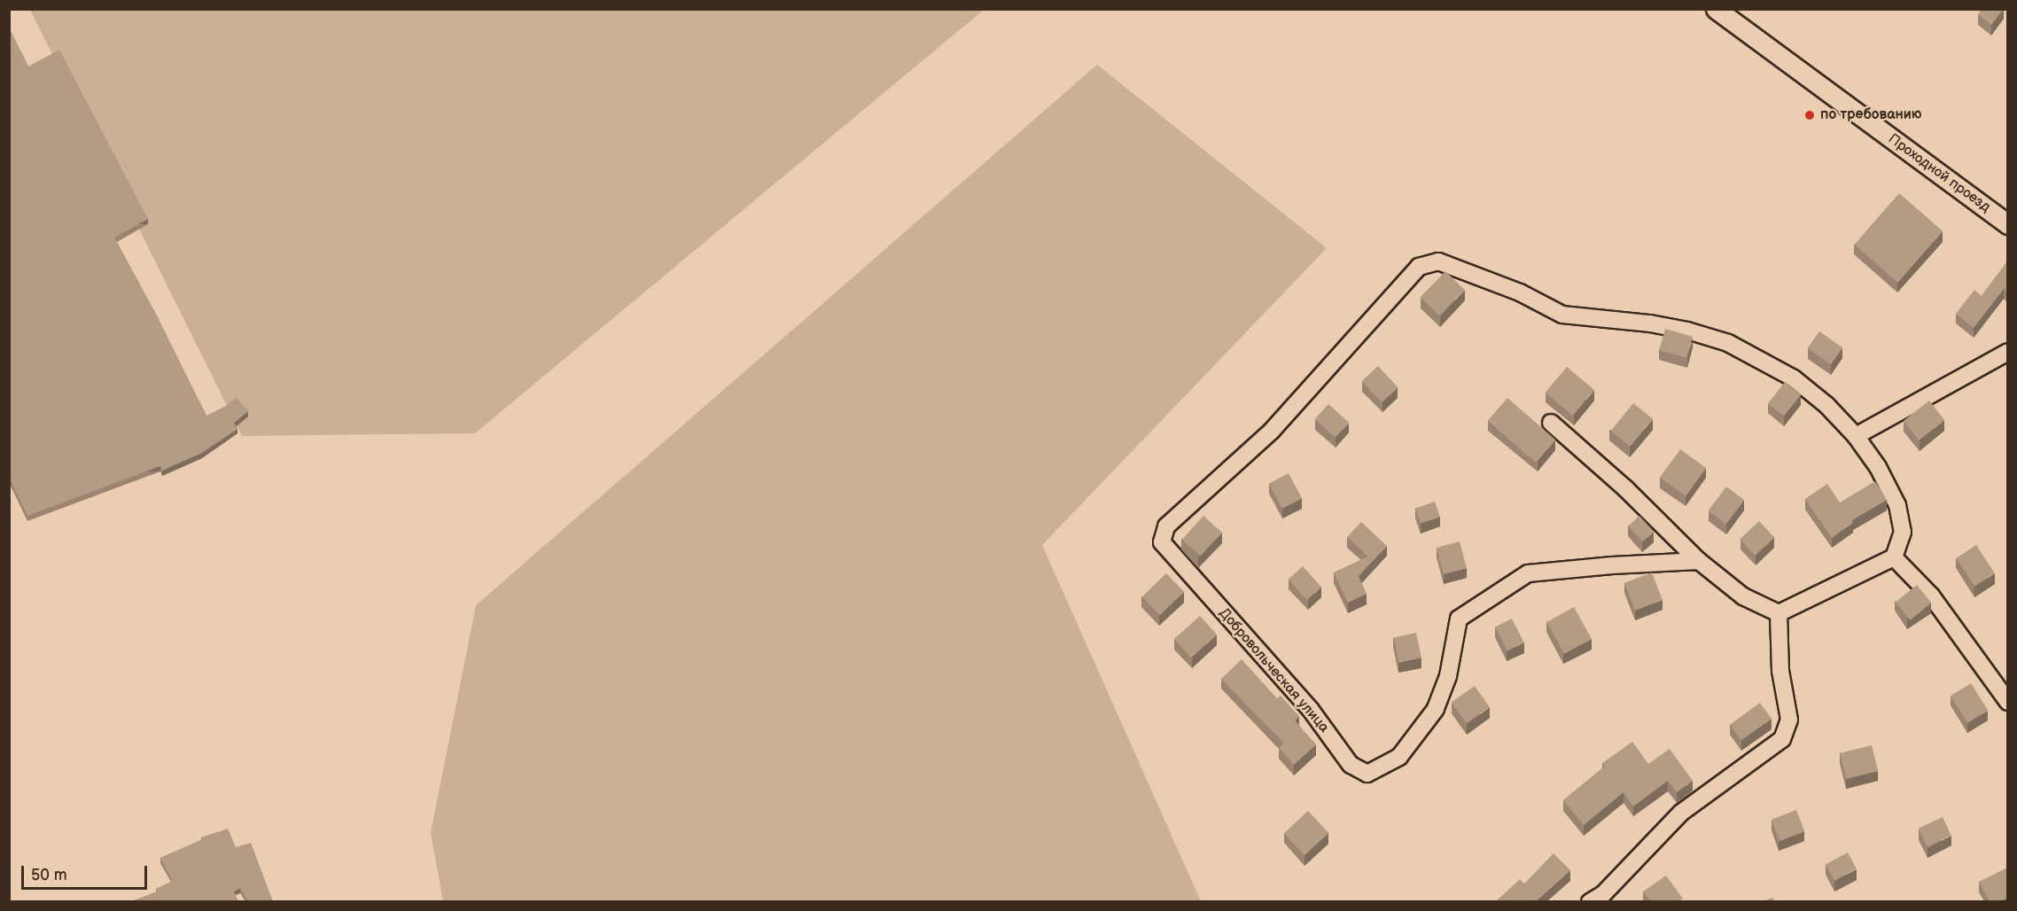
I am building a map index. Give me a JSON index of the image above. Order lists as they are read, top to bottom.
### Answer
{
  "streets": {
    "street": ["Проходной проезд", "Добровольческая улица"]
  },
  "places": ["по требованию"],
  "scale_bar": "50 m"
}
